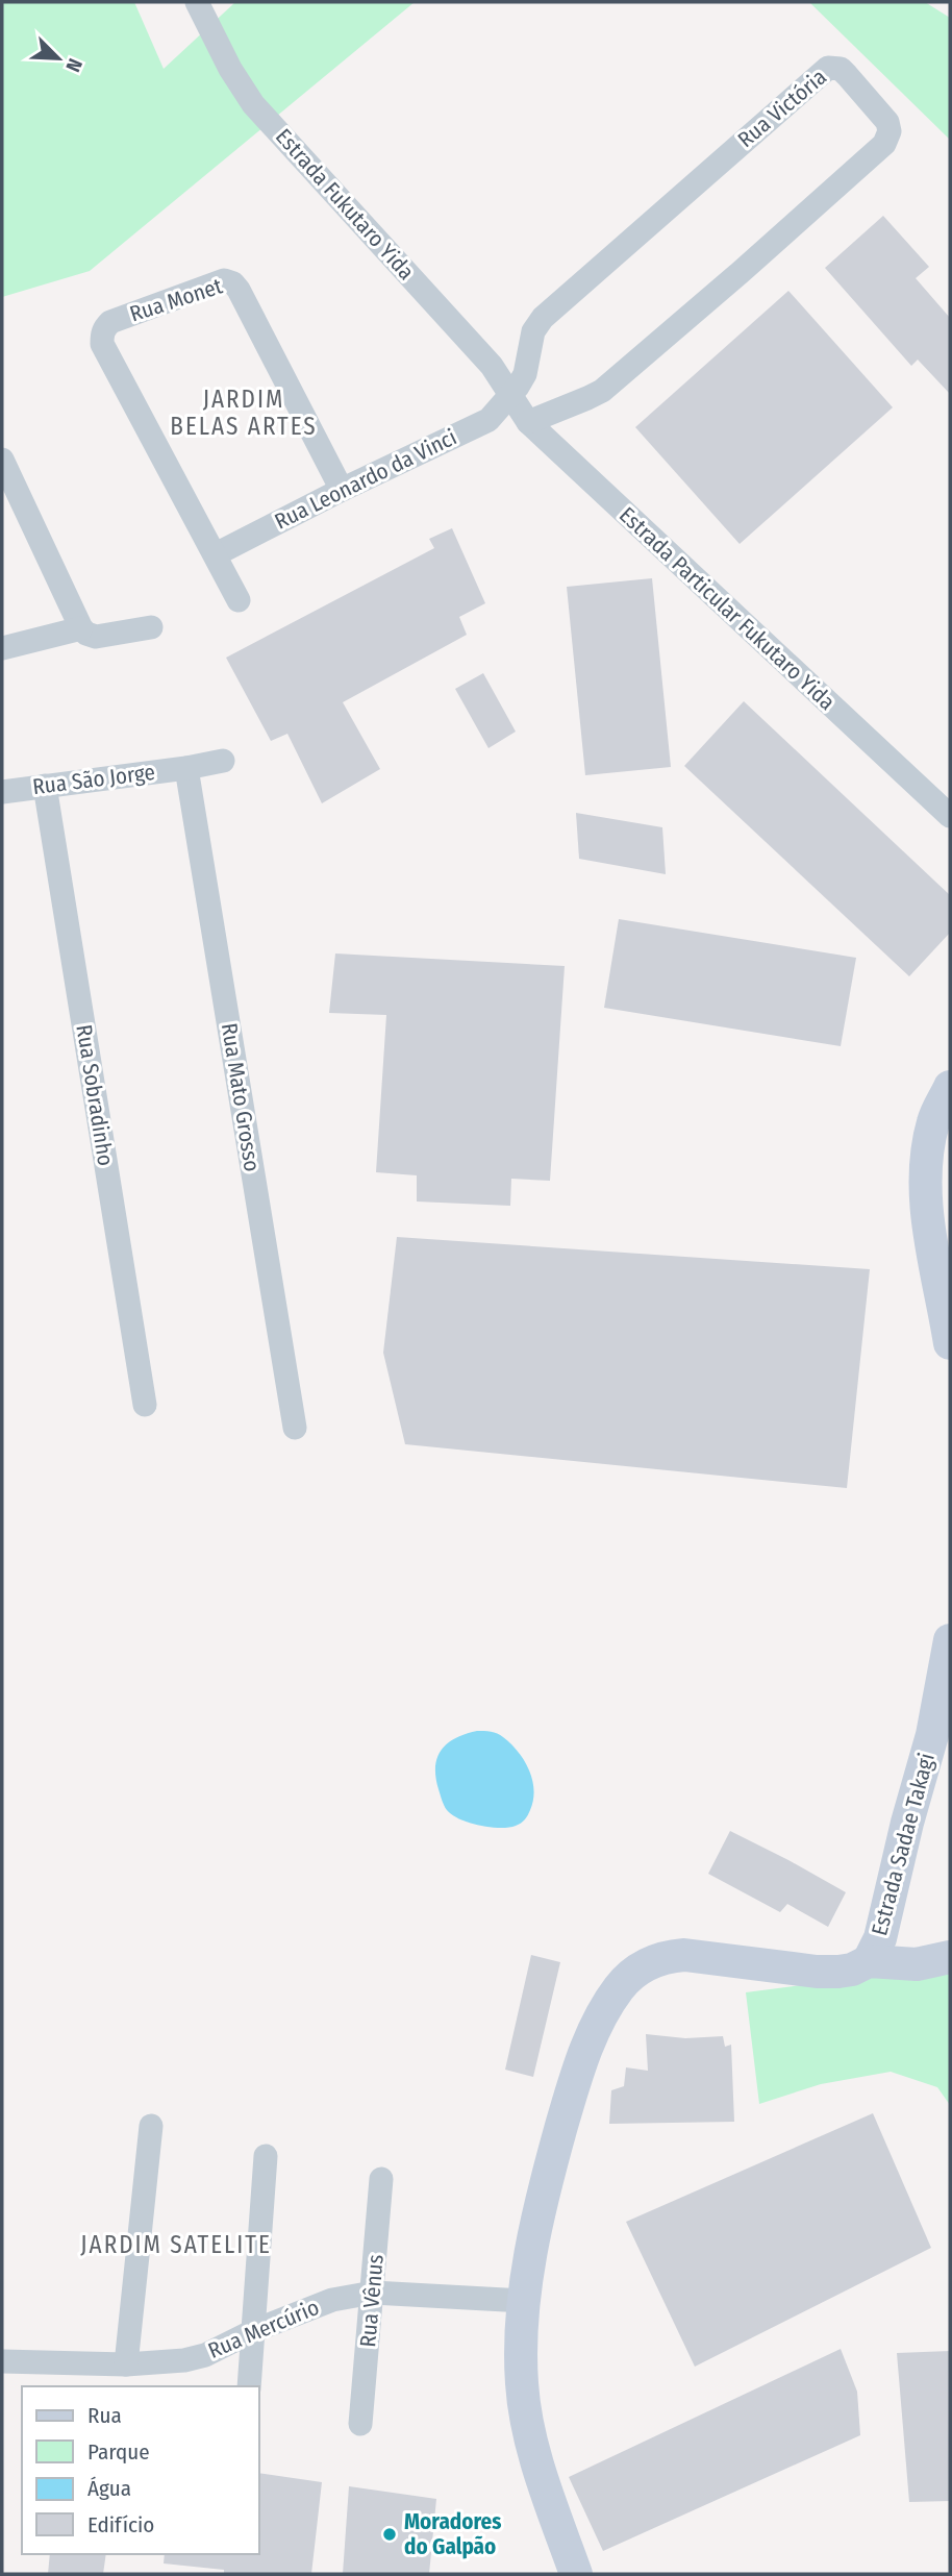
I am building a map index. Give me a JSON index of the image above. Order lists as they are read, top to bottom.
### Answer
{
  "streets": {
    "street": [
      "Rua Victória",
      "Estrada Fukutaro Yida",
      "Rua Monet",
      "Rua Leonardo da Vinci",
      "Estrada Particular Fukutaro Yida",
      "Rua São Jorge",
      "Rua Sobradinho",
      "Rua Mato Grosso",
      "Estrada Sadae Takagi",
      "Rua Vênus",
      "Rua Mercúrio"
    ]
  },
  "crossings": [
    ["Rua Victória", "Estrada Fukutaro Yida"],
    ["Rua Victória", "Rua Leonardo da Vinci"],
    ["Rua Victória", "Estrada Particular Fukutaro Yida"],
    ["Estrada Fukutaro Yida", "Rua Leonardo da Vinci"],
    ["Estrada Fukutaro Yida", "Estrada Particular Fukutaro Yida"],
    ["Rua Monet", "Rua Leonardo da Vinci"],
    ["Rua Leonardo da Vinci", "Estrada Particular Fukutaro Yida"],
    ["Rua São Jorge", "Rua Sobradinho"],
    ["Rua São Jorge", "Rua Mato Grosso"],
    ["Rua Vênus", "Rua Mercúrio"]
  ],
  "districts": ["JARDIM BELAS ARTES", "JARDIM SATELITE"],
  "places": ["Moradores do Galpão"],
  "legend": [
    "Rua",
    "Parque",
    "Água",
    "Edifício"
  ],
  "north": "bottom right"
}
